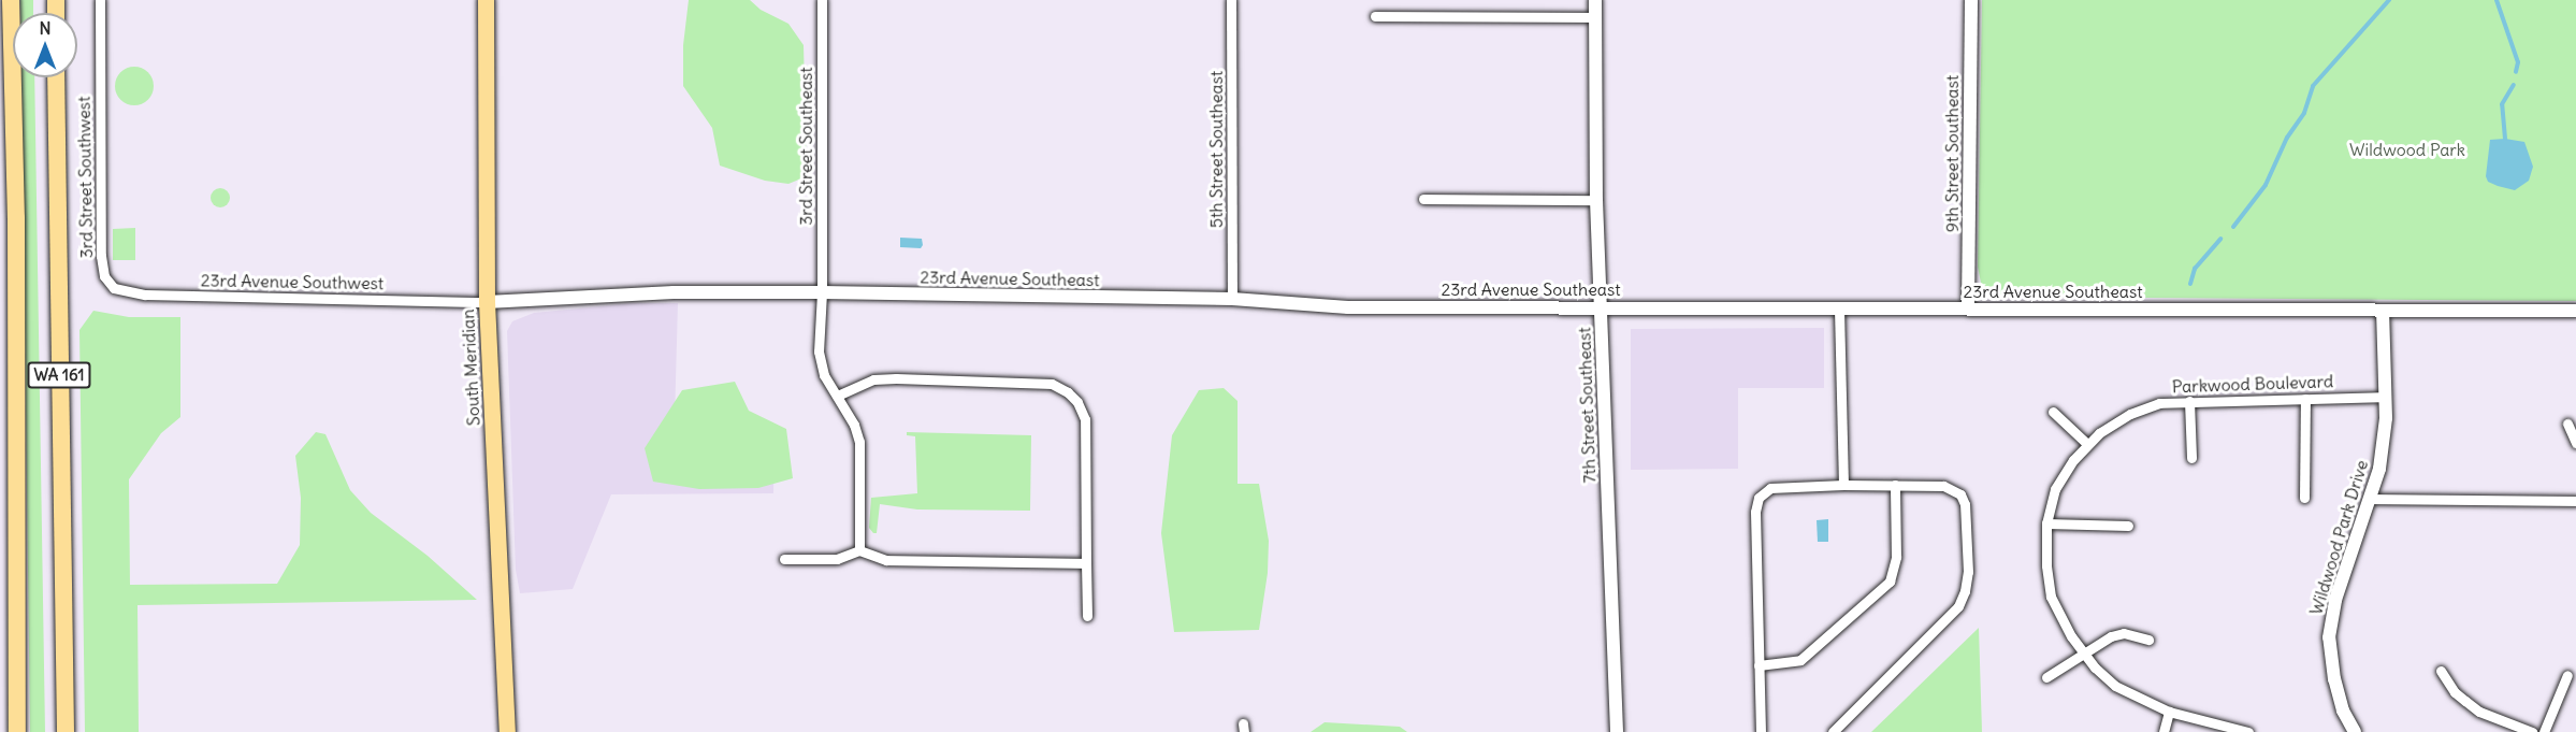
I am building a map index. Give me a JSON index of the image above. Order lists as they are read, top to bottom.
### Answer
{
  "streets": {
    "highway": ["WA 161"],
    "main road": ["South Meridian"],
    "street": [
      "3rd Street Southeast",
      "5th Street Southeast",
      "9th Street Southeast",
      "3rd Street Southwest",
      "23rd Avenue Southeast",
      "23rd Avenue Southwest",
      "Parkwood Boulevard",
      "7th Street Southeast",
      "Wildwood Park Drive"
    ]
  },
  "crossings": [
    ["3rd Street Southeast", "23rd Avenue Southeast"],
    ["5th Street Southeast", "23rd Avenue Southeast"],
    ["9th Street Southeast", "23rd Avenue Southeast"],
    ["3rd Street Southwest", "23rd Avenue Southwest"],
    ["23rd Avenue Southeast", "23rd Avenue Southwest"],
    ["23rd Avenue Southeast", "South Meridian"],
    ["23rd Avenue Southeast", "7th Street Southeast"],
    ["23rd Avenue Southeast", "Wildwood Park Drive"],
    ["23rd Avenue Southwest", "South Meridian"],
    ["Parkwood Boulevard", "Wildwood Park Drive"]
  ],
  "parks": ["Wildwood Park"],
  "north": "top"
}
